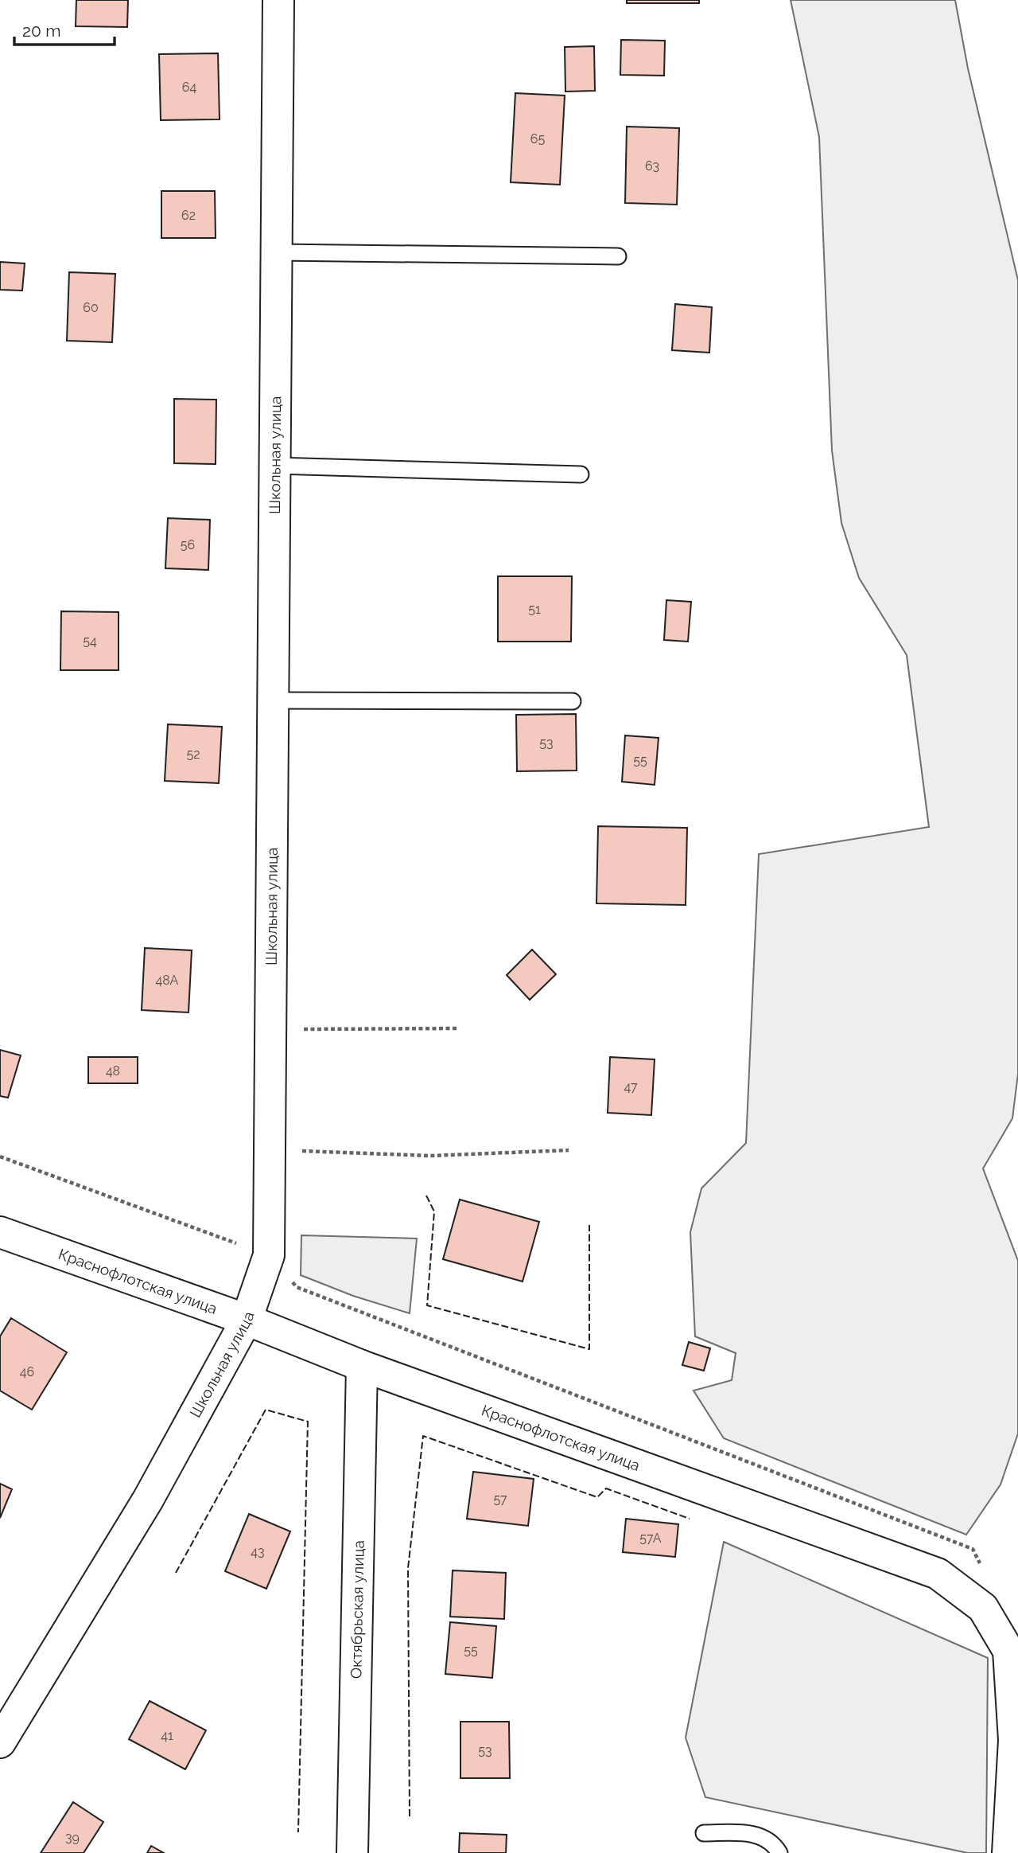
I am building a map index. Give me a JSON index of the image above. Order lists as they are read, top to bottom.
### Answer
{
  "streets": {
    "street": ["Школьная улица", "Краснофлотская улица", "Октябрьская улица"]
  },
  "crossings": [
    ["Школьная улица", "Краснофлотская улица"],
    ["Краснофлотская улица", "Октябрьская улица"]
  ],
  "house_numbers": [
    "64",
    "65",
    "63",
    "62",
    "60",
    "56",
    "51",
    "54",
    "53",
    "52",
    "55",
    "48А",
    "48",
    "47",
    "46",
    "57",
    "57А",
    "43",
    "55",
    "41",
    "53",
    "39"
  ],
  "scale_bar": "20 m"
}
